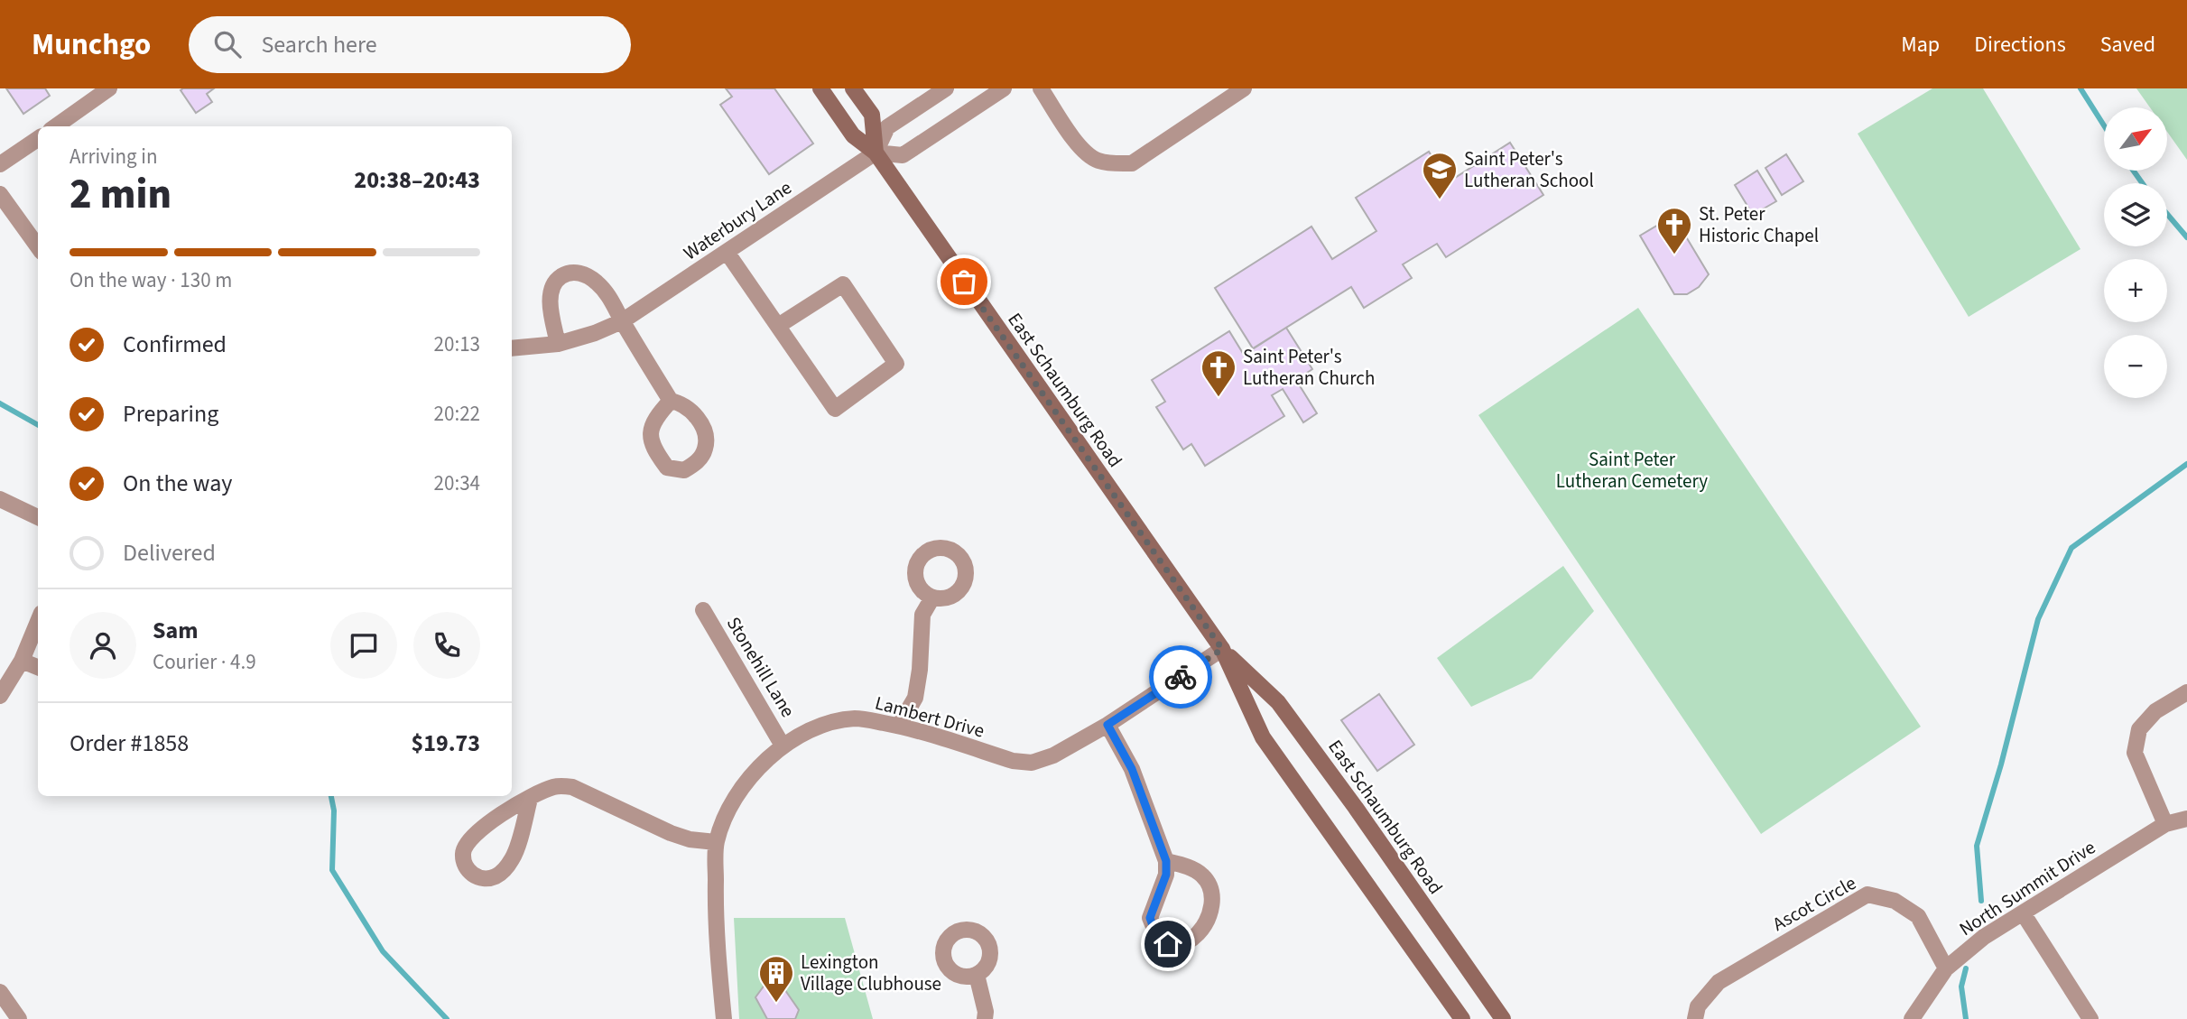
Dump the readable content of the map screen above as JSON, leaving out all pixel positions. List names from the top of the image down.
{
  "streets": {
    "main road": ["East Schaumburg Road"],
    "street": [
      "Waterbury Lane",
      "Stonehill Lane",
      "Lambert Drive",
      "North Summit Drive",
      "Ascot Circle"
    ]
  },
  "crossings": [
    ["Waterbury Lane", "East Schaumburg Road"],
    ["East Schaumburg Road", "Lambert Drive"],
    ["Stonehill Lane", "Lambert Drive"],
    ["North Summit Drive", "Ascot Circle"]
  ],
  "parks": ["Saint Peter Lutheran Cemetery"],
  "places": {
    "school or university": ["Saint Peter's Lutheran School"],
    "church": ["St. Peter Historic Chapel", "Saint Peter's Lutheran Church"],
    "building": ["Lexington Village Clubhouse"]
  },
  "north": "top right",
  "page": {
    "header": "Munchgo",
    "search": "Search here",
    "nav": ["Map", "Directions", "Saved"],
    "map_buttons": ["+", "−"],
    "heading": ["2 min", "Arriving in", "20:38–20:43"],
    "panel": [
      "Sam",
      "Courier · 4.9",
      "Order #1858",
      "$19.73"
    ],
    "bar": "On the way · 130 m",
    "list": [
      ["Confirmed", "20:13"],
      ["Preparing", "20:22"],
      ["On the way", "20:34"],
      "Delivered"
    ]
  }
}
